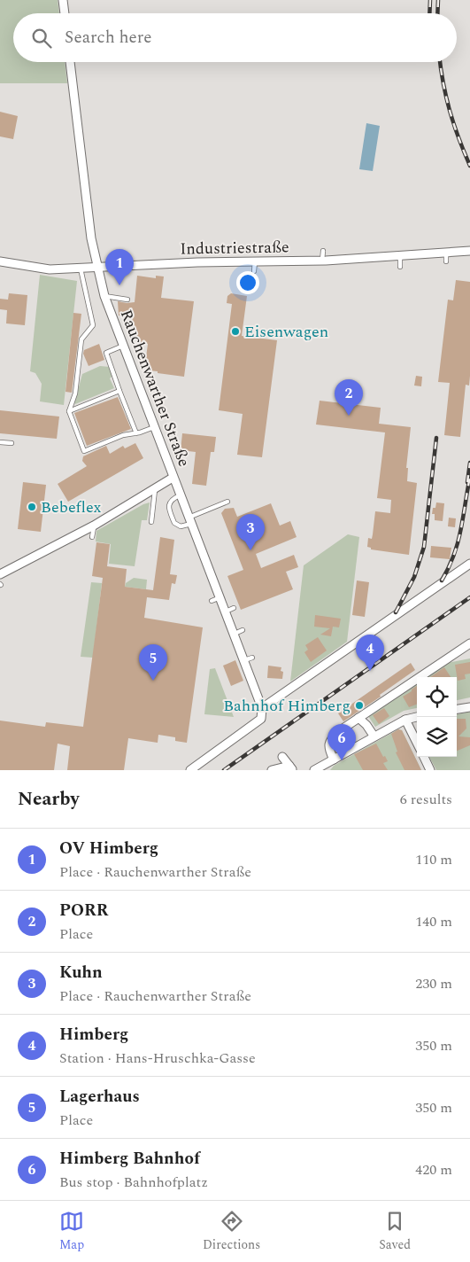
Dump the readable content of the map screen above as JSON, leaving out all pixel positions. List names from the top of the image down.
{
  "streets": {
    "street": ["Industriestraße", "Rauchenwarther Straße"]
  },
  "crossings": [
    ["Industriestraße", "Rauchenwarther Straße"]
  ],
  "places": ["Eisenwagen", "Bebeflex", "Bahnhof Himberg"],
  "page": {
    "search": "Search here",
    "pins": [
      "1",
      "2",
      "3",
      "4",
      "5",
      "6"
    ],
    "heading": ["Nearby", "6 results"],
    "list": [
      {
        "mark": "1",
        "name": "OV Himberg",
        "note": "Place · Rauchenwarther Straße",
        "value": "110 m"
      },
      {
        "mark": "2",
        "name": "PORR",
        "note": "Place",
        "value": "140 m"
      },
      {
        "mark": "3",
        "name": "Kuhn",
        "note": "Place · Rauchenwarther Straße",
        "value": "230 m"
      },
      {
        "mark": "4",
        "name": "Himberg",
        "note": "Station · Hans-Hruschka-Gasse",
        "value": "350 m"
      },
      {
        "mark": "5",
        "name": "Lagerhaus",
        "note": "Place",
        "value": "350 m"
      },
      {
        "mark": "6",
        "name": "Himberg Bahnhof",
        "note": "Bus stop · Bahnhofplatz",
        "value": "420 m"
      }
    ],
    "nav": ["Map", "Directions", "Saved"]
  }
}
